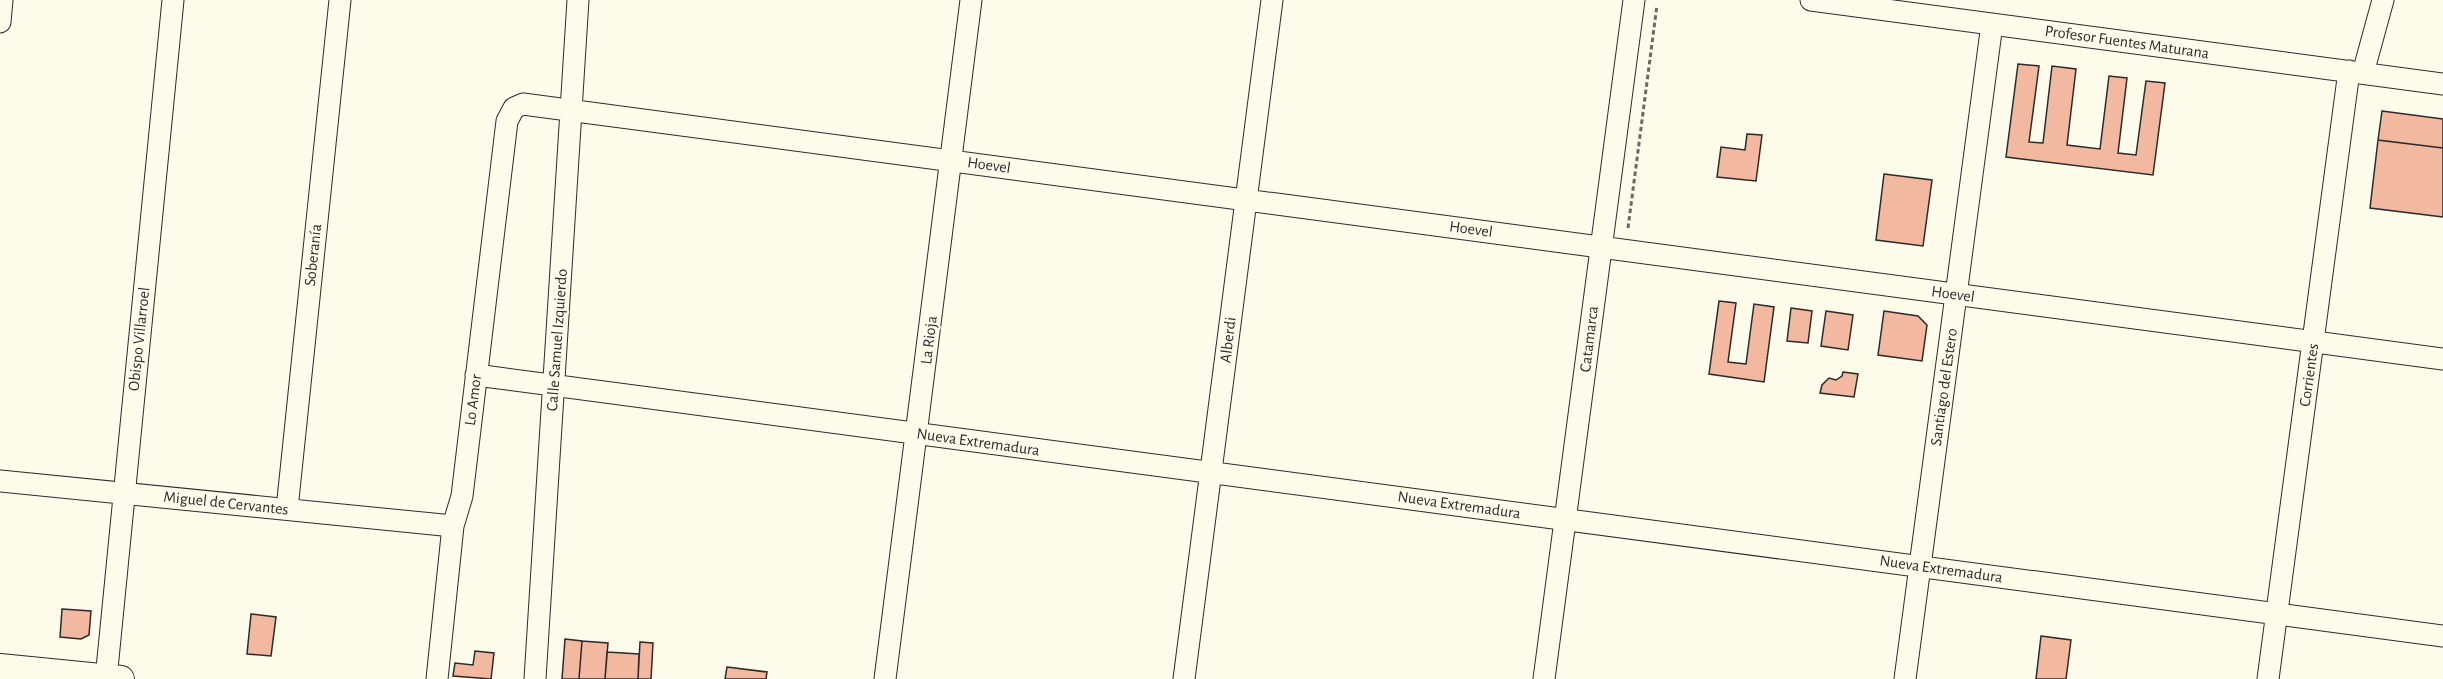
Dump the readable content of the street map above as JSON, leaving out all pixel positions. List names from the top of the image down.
{
  "streets": {
    "street": [
      "Profesor Fuentes Maturana",
      "Hoevel",
      "Soberanía",
      "Obispo Villarroel",
      "Catamarca",
      "Calle Samuel Izquierdo",
      "La Rioja",
      "Alberdi",
      "Corrientes",
      "Santiago del Estero",
      "Lo Amor",
      "Nueva Extremadura",
      "Miguel de Cervantes"
    ]
  },
  "crossings": [
    ["Profesor Fuentes Maturana", "Corrientes"],
    ["Profesor Fuentes Maturana", "Santiago del Estero"],
    ["Hoevel", "Catamarca"],
    ["Hoevel", "Calle Samuel Izquierdo"],
    ["Hoevel", "La Rioja"],
    ["Hoevel", "Alberdi"],
    ["Hoevel", "Corrientes"],
    ["Hoevel", "Santiago del Estero"],
    ["Hoevel", "Lo Amor"],
    ["Soberanía", "Miguel de Cervantes"],
    ["Obispo Villarroel", "Miguel de Cervantes"],
    ["Catamarca", "Nueva Extremadura"],
    ["Calle Samuel Izquierdo", "Nueva Extremadura"],
    ["La Rioja", "Nueva Extremadura"],
    ["Alberdi", "Nueva Extremadura"],
    ["Corrientes", "Nueva Extremadura"],
    ["Santiago del Estero", "Nueva Extremadura"],
    ["Lo Amor", "Nueva Extremadura"],
    ["Lo Amor", "Miguel de Cervantes"]
  ]
}
